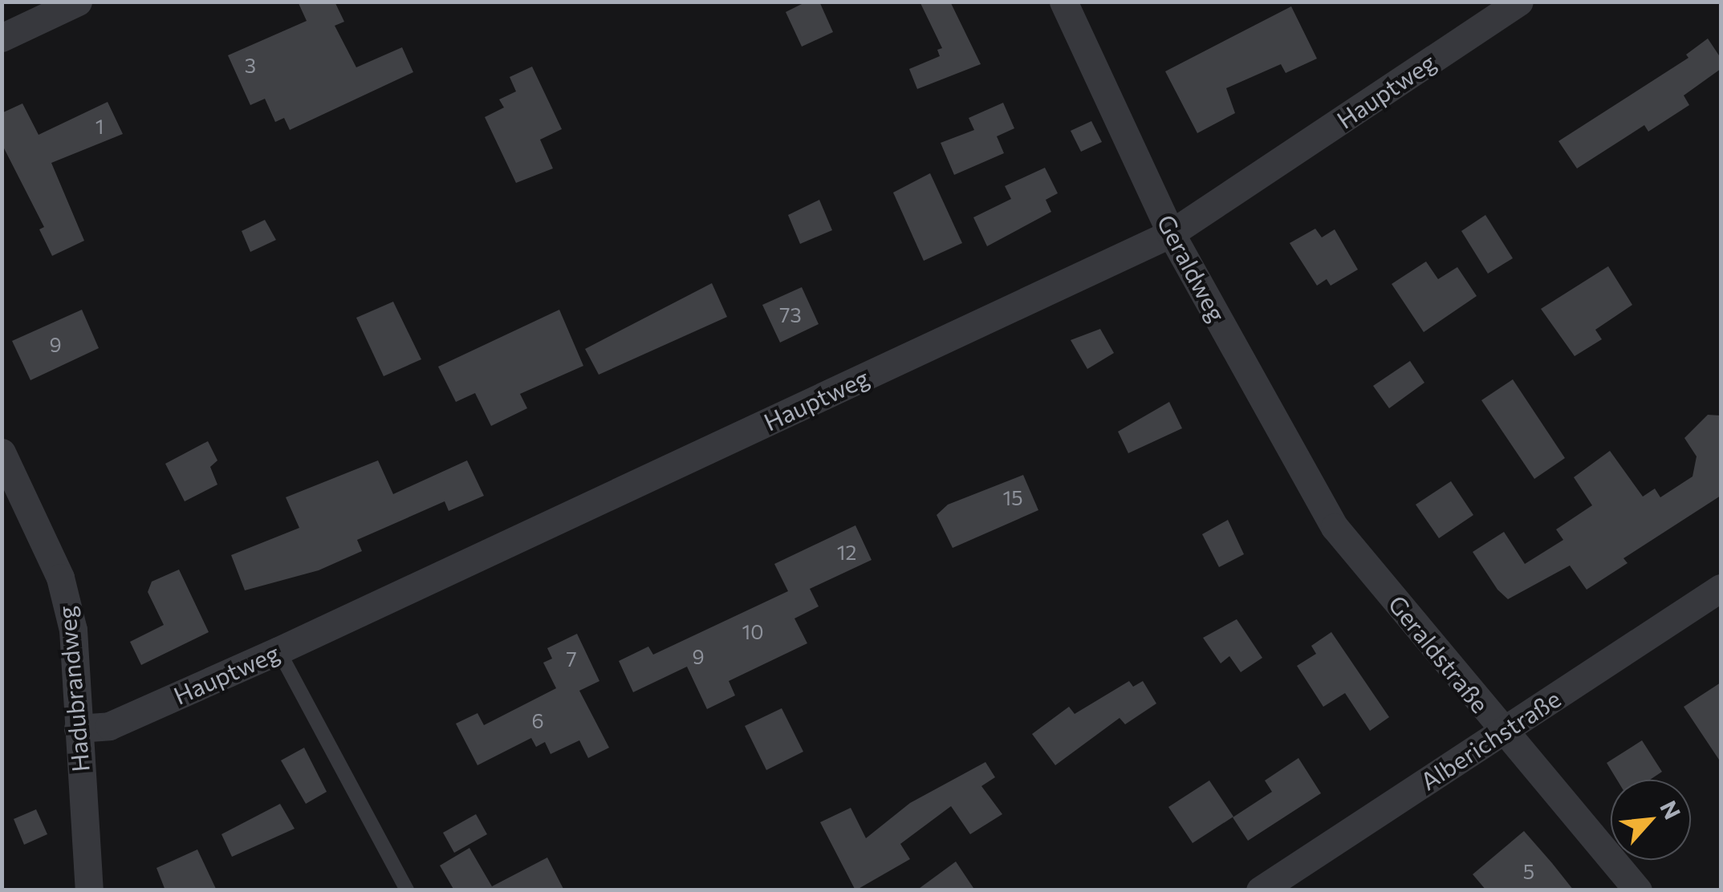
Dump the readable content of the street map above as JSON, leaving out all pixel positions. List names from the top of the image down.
{
  "streets": {
    "street": [
      "Hauptweg",
      "Geraldweg",
      "Geraldstraße",
      "Hadubrandweg",
      "Alberichstraße"
    ]
  },
  "crossings": [
    ["Hauptweg", "Geraldweg"],
    ["Hauptweg", "Hadubrandweg"],
    ["Geraldweg", "Geraldstraße"],
    ["Geraldstraße", "Alberichstraße"]
  ],
  "house_numbers": [
    "3",
    "1",
    "73",
    "9",
    "15",
    "12",
    "10",
    "9",
    "7",
    "6",
    "5"
  ],
  "north": "top right"
}
